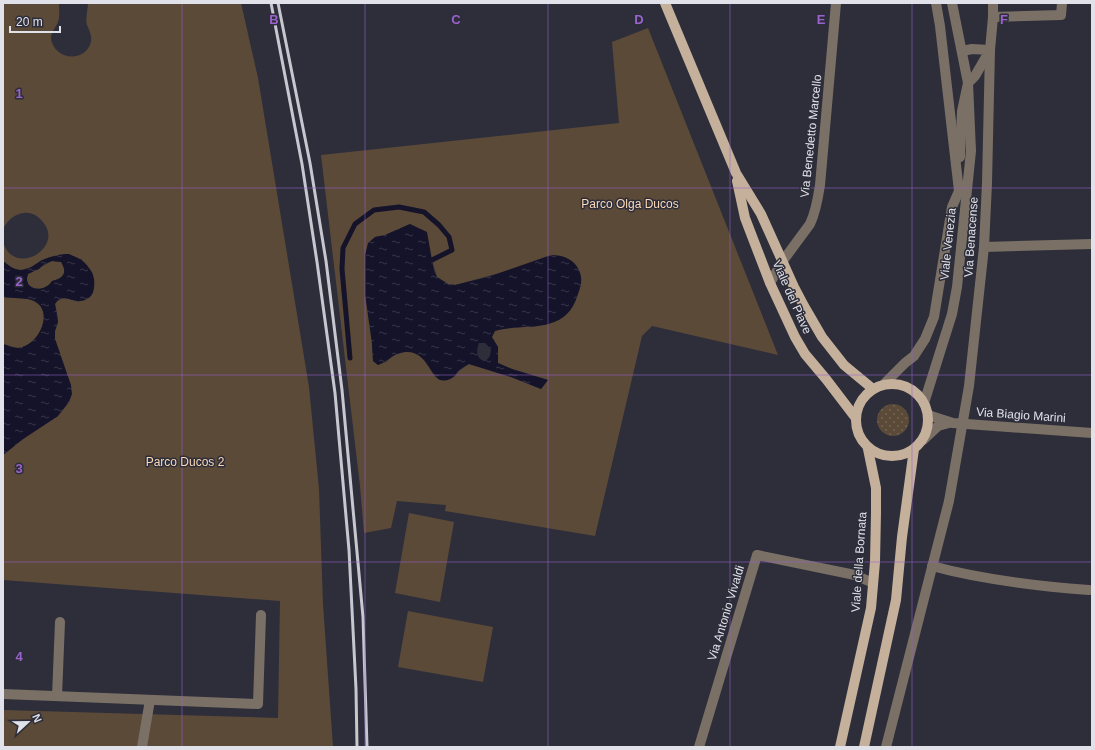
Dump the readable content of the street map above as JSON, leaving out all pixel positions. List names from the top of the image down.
{
  "streets": {
    "main road": ["Viale del Piave", "Viale della Bornata"],
    "street": [
      "Via Benedetto Marcello",
      "Via Benacense",
      "Viale Venezia",
      "Via Biagio Marini",
      "Via Antonio Vivaldi"
    ]
  },
  "crossings": [
    ["Via Benedetto Marcello", "Viale del Piave"],
    ["Via Benacense", "Viale Venezia"],
    ["Via Benacense", "Via Biagio Marini"],
    ["Viale Venezia", "Viale del Piave"],
    ["Viale Venezia", "Viale della Bornata"],
    ["Viale del Piave", "Viale della Bornata"],
    ["Viale della Bornata", "Via Antonio Vivaldi"]
  ],
  "parks": ["Parco Olga Ducos", "Parco Ducos 2"],
  "scale_bar": "20 m",
  "north": "right",
  "grid": {
    "columns": [
      "B",
      "C",
      "D",
      "E",
      "F"
    ],
    "rows": [
      "1",
      "2",
      "3",
      "4"
    ]
  }
}
